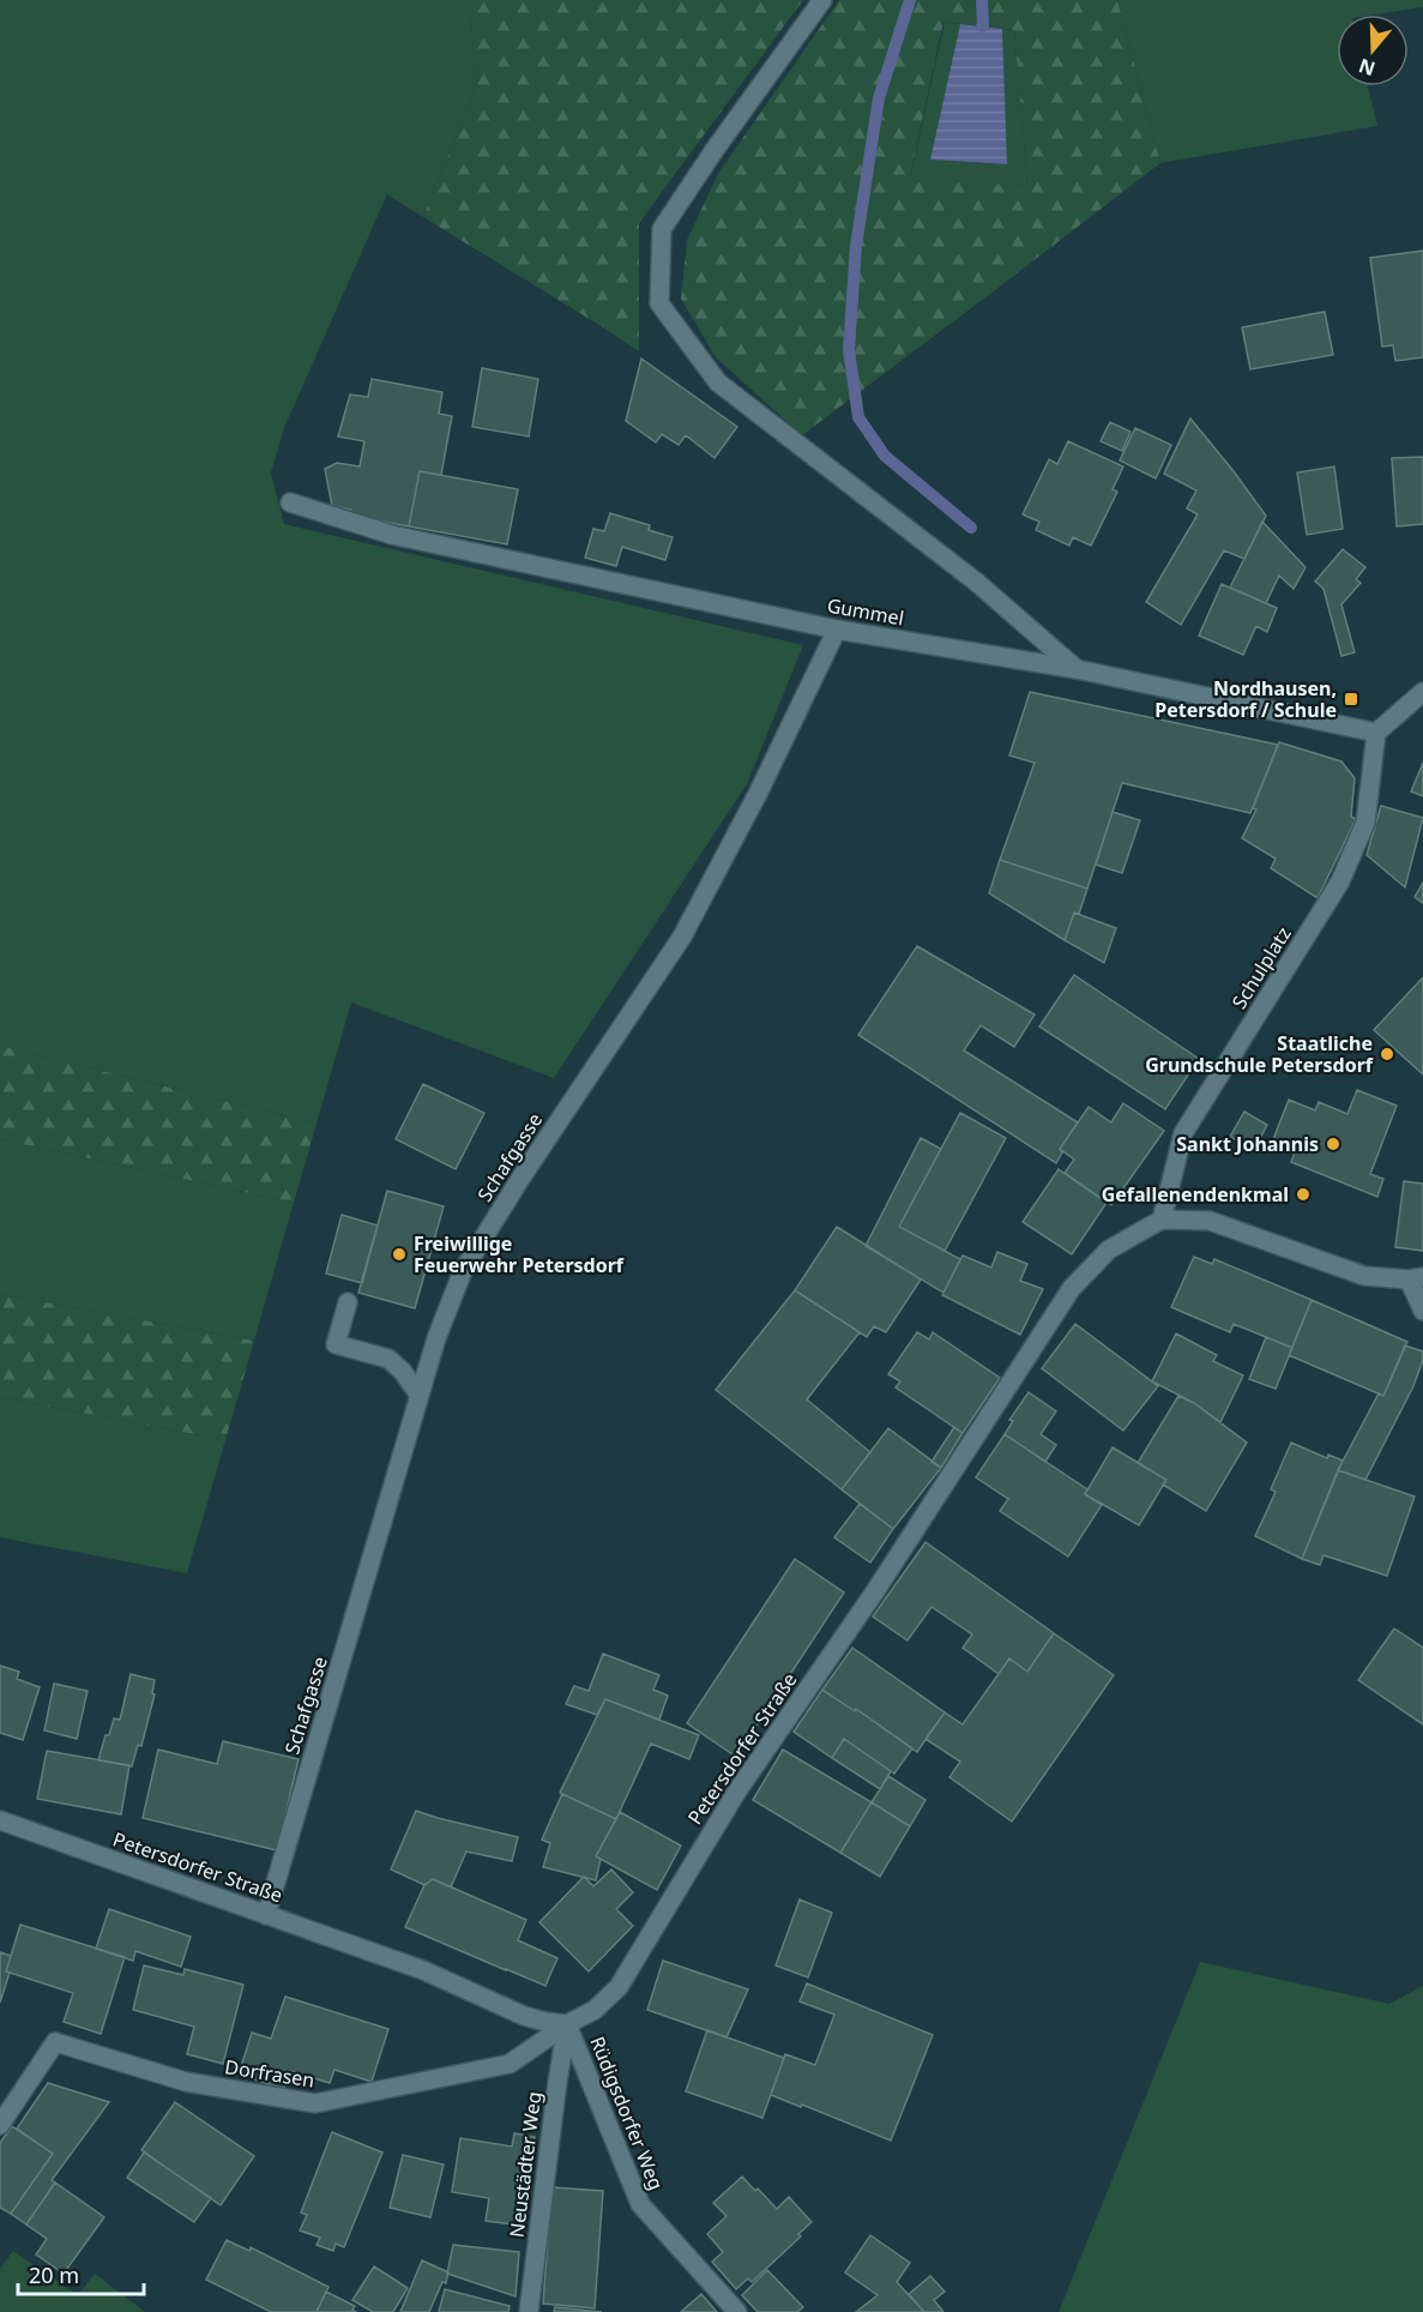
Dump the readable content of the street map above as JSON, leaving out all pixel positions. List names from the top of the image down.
{
  "streets": {
    "street": [
      "Gummel",
      "Schulplatz",
      "Schafgasse",
      "Petersdorfer Straße",
      "Dorfrasen",
      "Rüdigsdorfer Weg",
      "Neustädter Weg"
    ]
  },
  "crossings": [
    ["Gummel", "Schulplatz"],
    ["Gummel", "Schafgasse"],
    ["Schulplatz", "Petersdorfer Straße"],
    ["Schafgasse", "Petersdorfer Straße"],
    ["Petersdorfer Straße", "Dorfrasen"],
    ["Petersdorfer Straße", "Rüdigsdorfer Weg"],
    ["Petersdorfer Straße", "Neustädter Weg"],
    ["Dorfrasen", "Rüdigsdorfer Weg"],
    ["Dorfrasen", "Neustädter Weg"],
    ["Rüdigsdorfer Weg", "Neustädter Weg"]
  ],
  "places": {
    "transit": ["Nordhausen, Petersdorf / Schule"],
    "other": [
      "Staatliche Grundschule Petersdorf",
      "Sankt Johannis",
      "Gefallenendenkmal",
      "Freiwillige Feuerwehr Petersdorf"
    ]
  },
  "scale_bar": "20 m",
  "north": "bottom"
}
